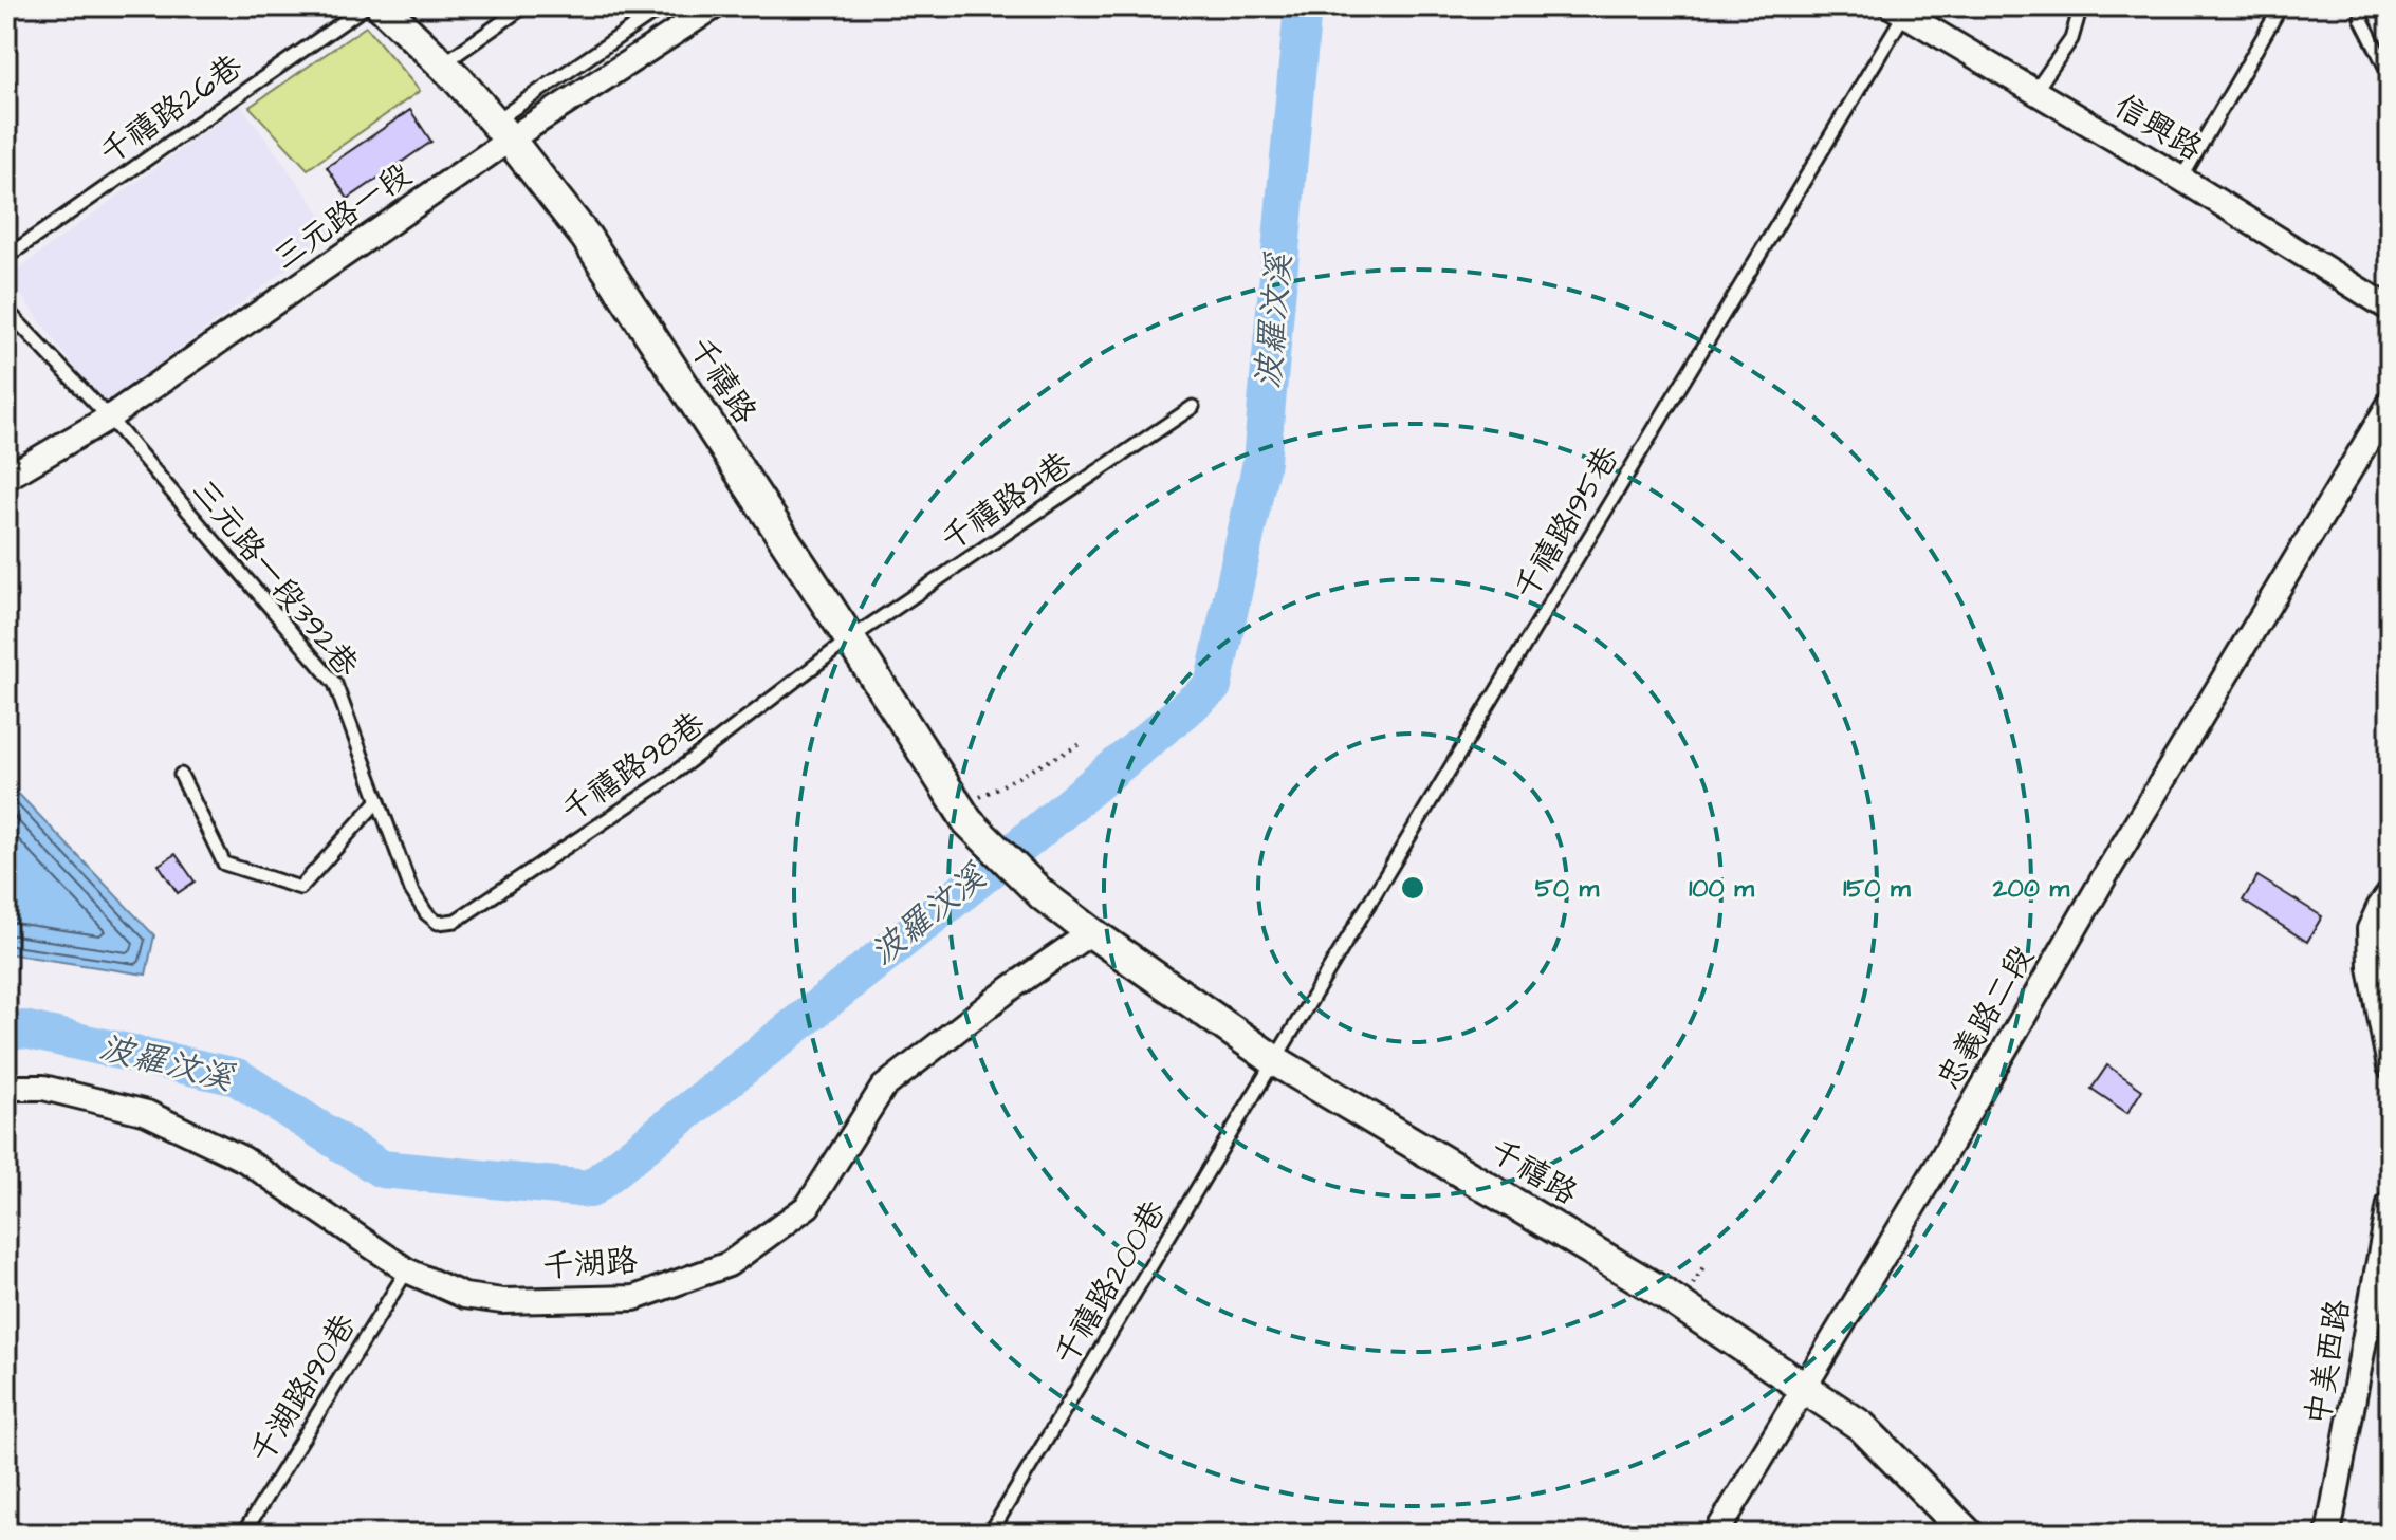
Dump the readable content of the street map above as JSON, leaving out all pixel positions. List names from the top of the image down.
{
  "streets": {
    "street": [
      "信興路",
      "三元路一段",
      "千禧路",
      "忠義路二段",
      "千湖路",
      "中美西路"
    ],
    "lane": [
      "千禧路26巷",
      "千禧路91巷",
      "千禧路195巷",
      "三元路一段392巷",
      "千禧路98巷",
      "千禧路200巷",
      "千湖路190巷"
    ]
  },
  "crossings": [
    ["信興路", "千禧路195巷"],
    ["三元路一段", "千禧路"],
    ["三元路一段", "三元路一段392巷"],
    ["千禧路", "千禧路91巷"],
    ["千禧路", "千禧路195巷"],
    ["千禧路", "千禧路98巷"],
    ["千禧路", "忠義路二段"],
    ["千禧路", "千湖路"],
    ["千禧路", "千禧路200巷"],
    ["千禧路91巷", "千禧路98巷"],
    ["千禧路195巷", "千禧路200巷"],
    ["三元路一段392巷", "千禧路98巷"],
    ["千湖路", "千湖路190巷"]
  ],
  "water": ["波羅汶溪"],
  "rings": [
    "50 m",
    "100 m",
    "150 m",
    "200 m"
  ]
}
